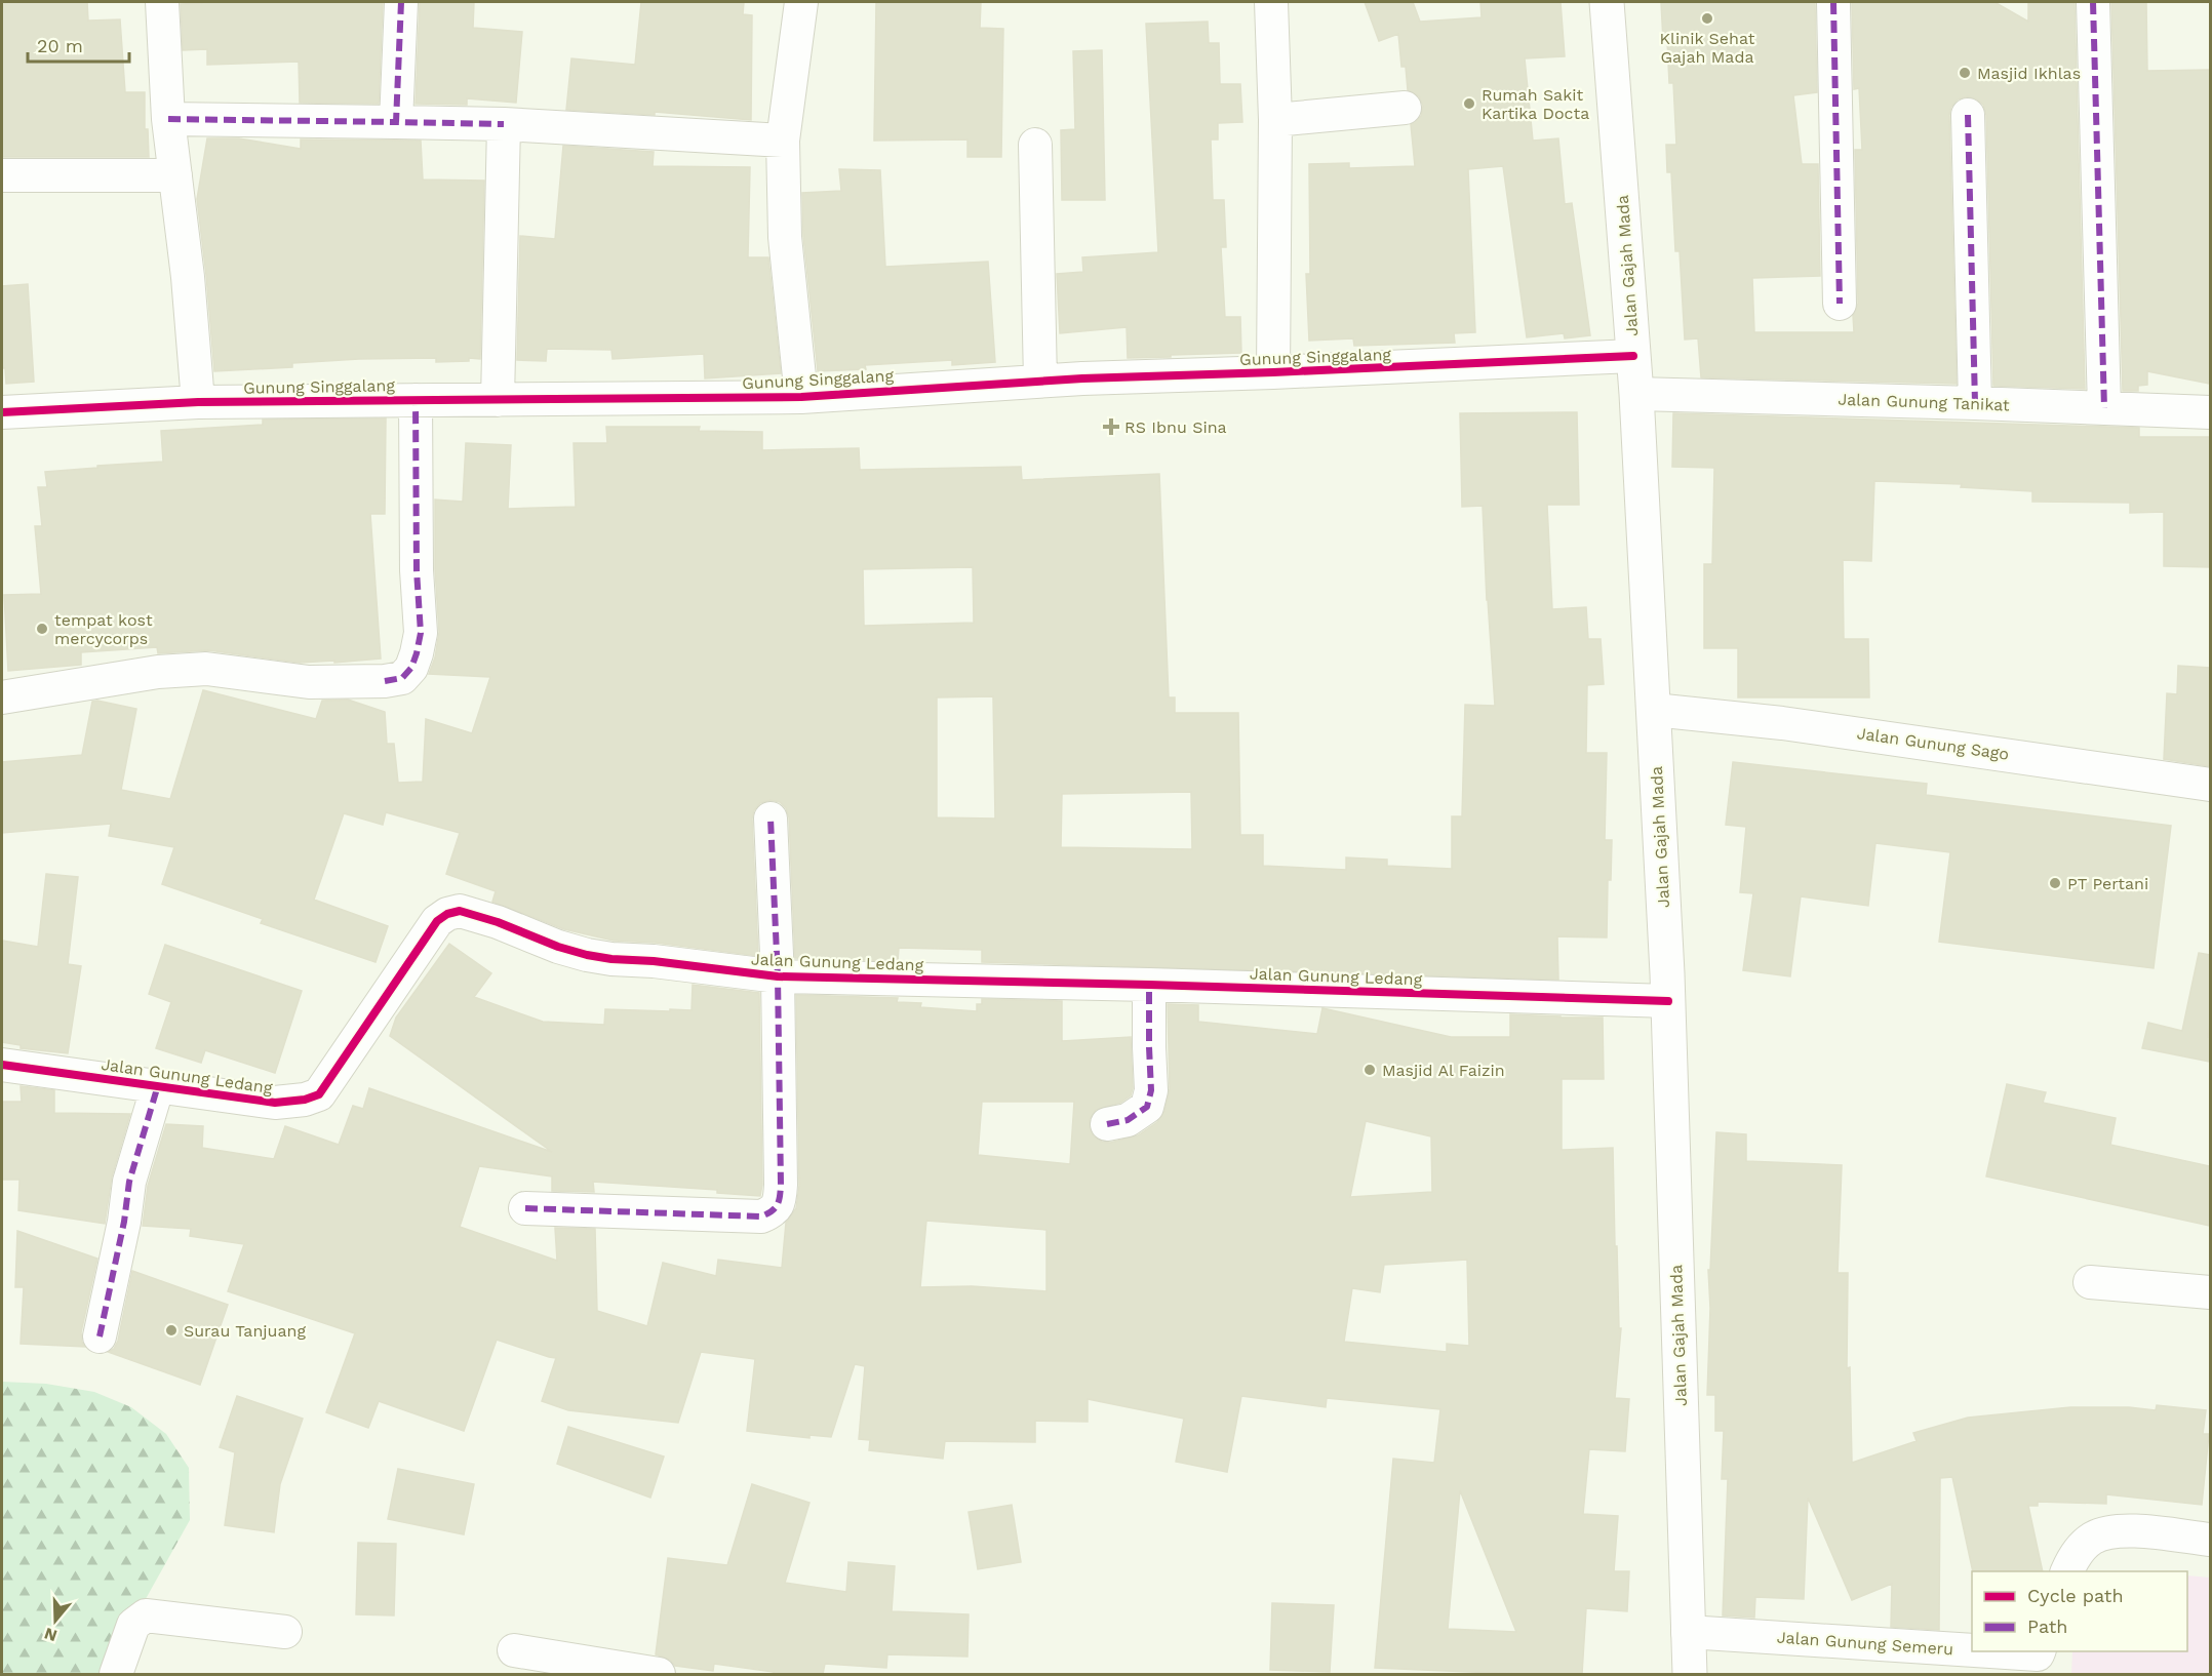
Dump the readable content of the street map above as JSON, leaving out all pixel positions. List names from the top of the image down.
{
  "streets": {
    "main road": ["Jalan Gajah Mada"],
    "street": [
      "Gunung Singgalang",
      "Jalan Gunung Tanikat",
      "Jalan Gunung Sago",
      "Jalan Gunung Ledang",
      "Jalan Gunung Semeru"
    ]
  },
  "crossings": [
    ["Jalan Gajah Mada", "Gunung Singgalang"],
    ["Jalan Gajah Mada", "Jalan Gunung Tanikat"],
    ["Jalan Gajah Mada", "Jalan Gunung Sago"],
    ["Jalan Gajah Mada", "Jalan Gunung Ledang"],
    ["Jalan Gajah Mada", "Jalan Gunung Semeru"]
  ],
  "places": {
    "other": [
      "Klinik Sehat Gajah Mada",
      "Masjid Ikhlas",
      "Rumah Sakit Kartika Docta",
      "tempat kost mercycorps",
      "PT Pertani",
      "Masjid Al Faizin",
      "Surau Tanjuang"
    ],
    "health": ["RS Ibnu Sina"]
  },
  "legend": ["Cycle path", "Path"],
  "scale_bar": "20 m",
  "north": "bottom"
}
